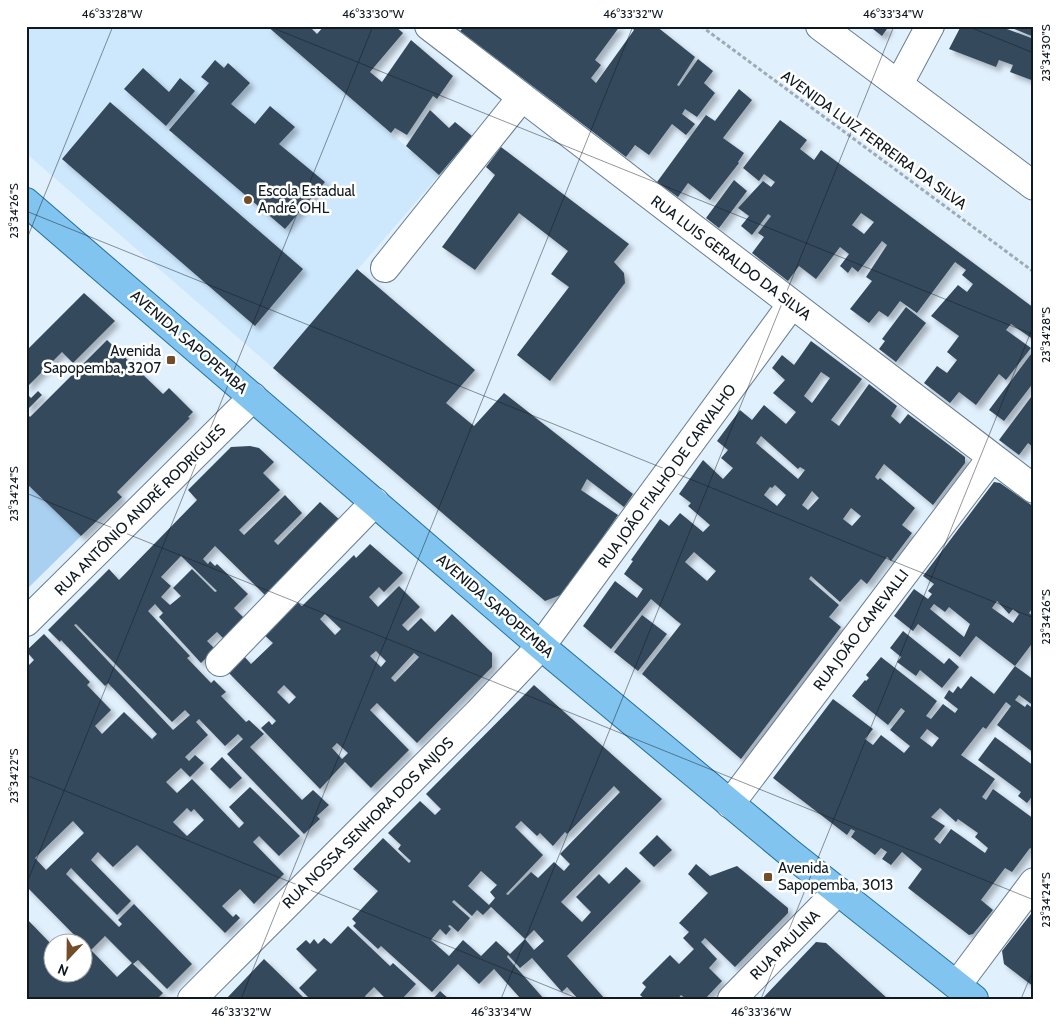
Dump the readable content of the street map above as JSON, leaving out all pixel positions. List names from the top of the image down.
{
  "streets": {
    "main road": ["AVENIDA SAPOPEMBA"],
    "street": [
      "RUA LUIS GERALDO DA SILVA",
      "RUA JOÃO FIALHO DE CARVALHO",
      "RUA ANTÔNIO ANDRÉ RODRIGUES",
      "RUA JOÃO CAMEVALLI",
      "RUA NOSSA SENHORA DOS ANJOS",
      "RUA PAULINA"
    ],
    "path": ["AVENIDA LUIZ FERREIRA DA SILVA"]
  },
  "crossings": [
    ["RUA LUIS GERALDO DA SILVA", "RUA JOÃO FIALHO DE CARVALHO"],
    ["RUA LUIS GERALDO DA SILVA", "RUA JOÃO CAMEVALLI"],
    ["AVENIDA SAPOPEMBA", "RUA JOÃO FIALHO DE CARVALHO"],
    ["AVENIDA SAPOPEMBA", "RUA ANTÔNIO ANDRÉ RODRIGUES"],
    ["AVENIDA SAPOPEMBA", "RUA JOÃO CAMEVALLI"],
    ["AVENIDA SAPOPEMBA", "RUA NOSSA SENHORA DOS ANJOS"],
    ["AVENIDA SAPOPEMBA", "RUA PAULINA"],
    ["RUA JOÃO FIALHO DE CARVALHO", "RUA NOSSA SENHORA DOS ANJOS"]
  ],
  "places": {
    "other": ["Escola Estadual André OHL"],
    "transit": ["Avenida Sapopemba, 3207", "Avenida Sapopemba, 3013"]
  },
  "north": "bottom",
  "coordinates": [
    "46°33'28\"W",
    "46°33'30\"W",
    "46°33'32\"W",
    "46°33'34\"W",
    "23°34'30\"S",
    "23°34'26\"S",
    "23°34'28\"S",
    "23°34'24\"S",
    "23°34'22\"S",
    "46°33'36\"W"
  ]
}
